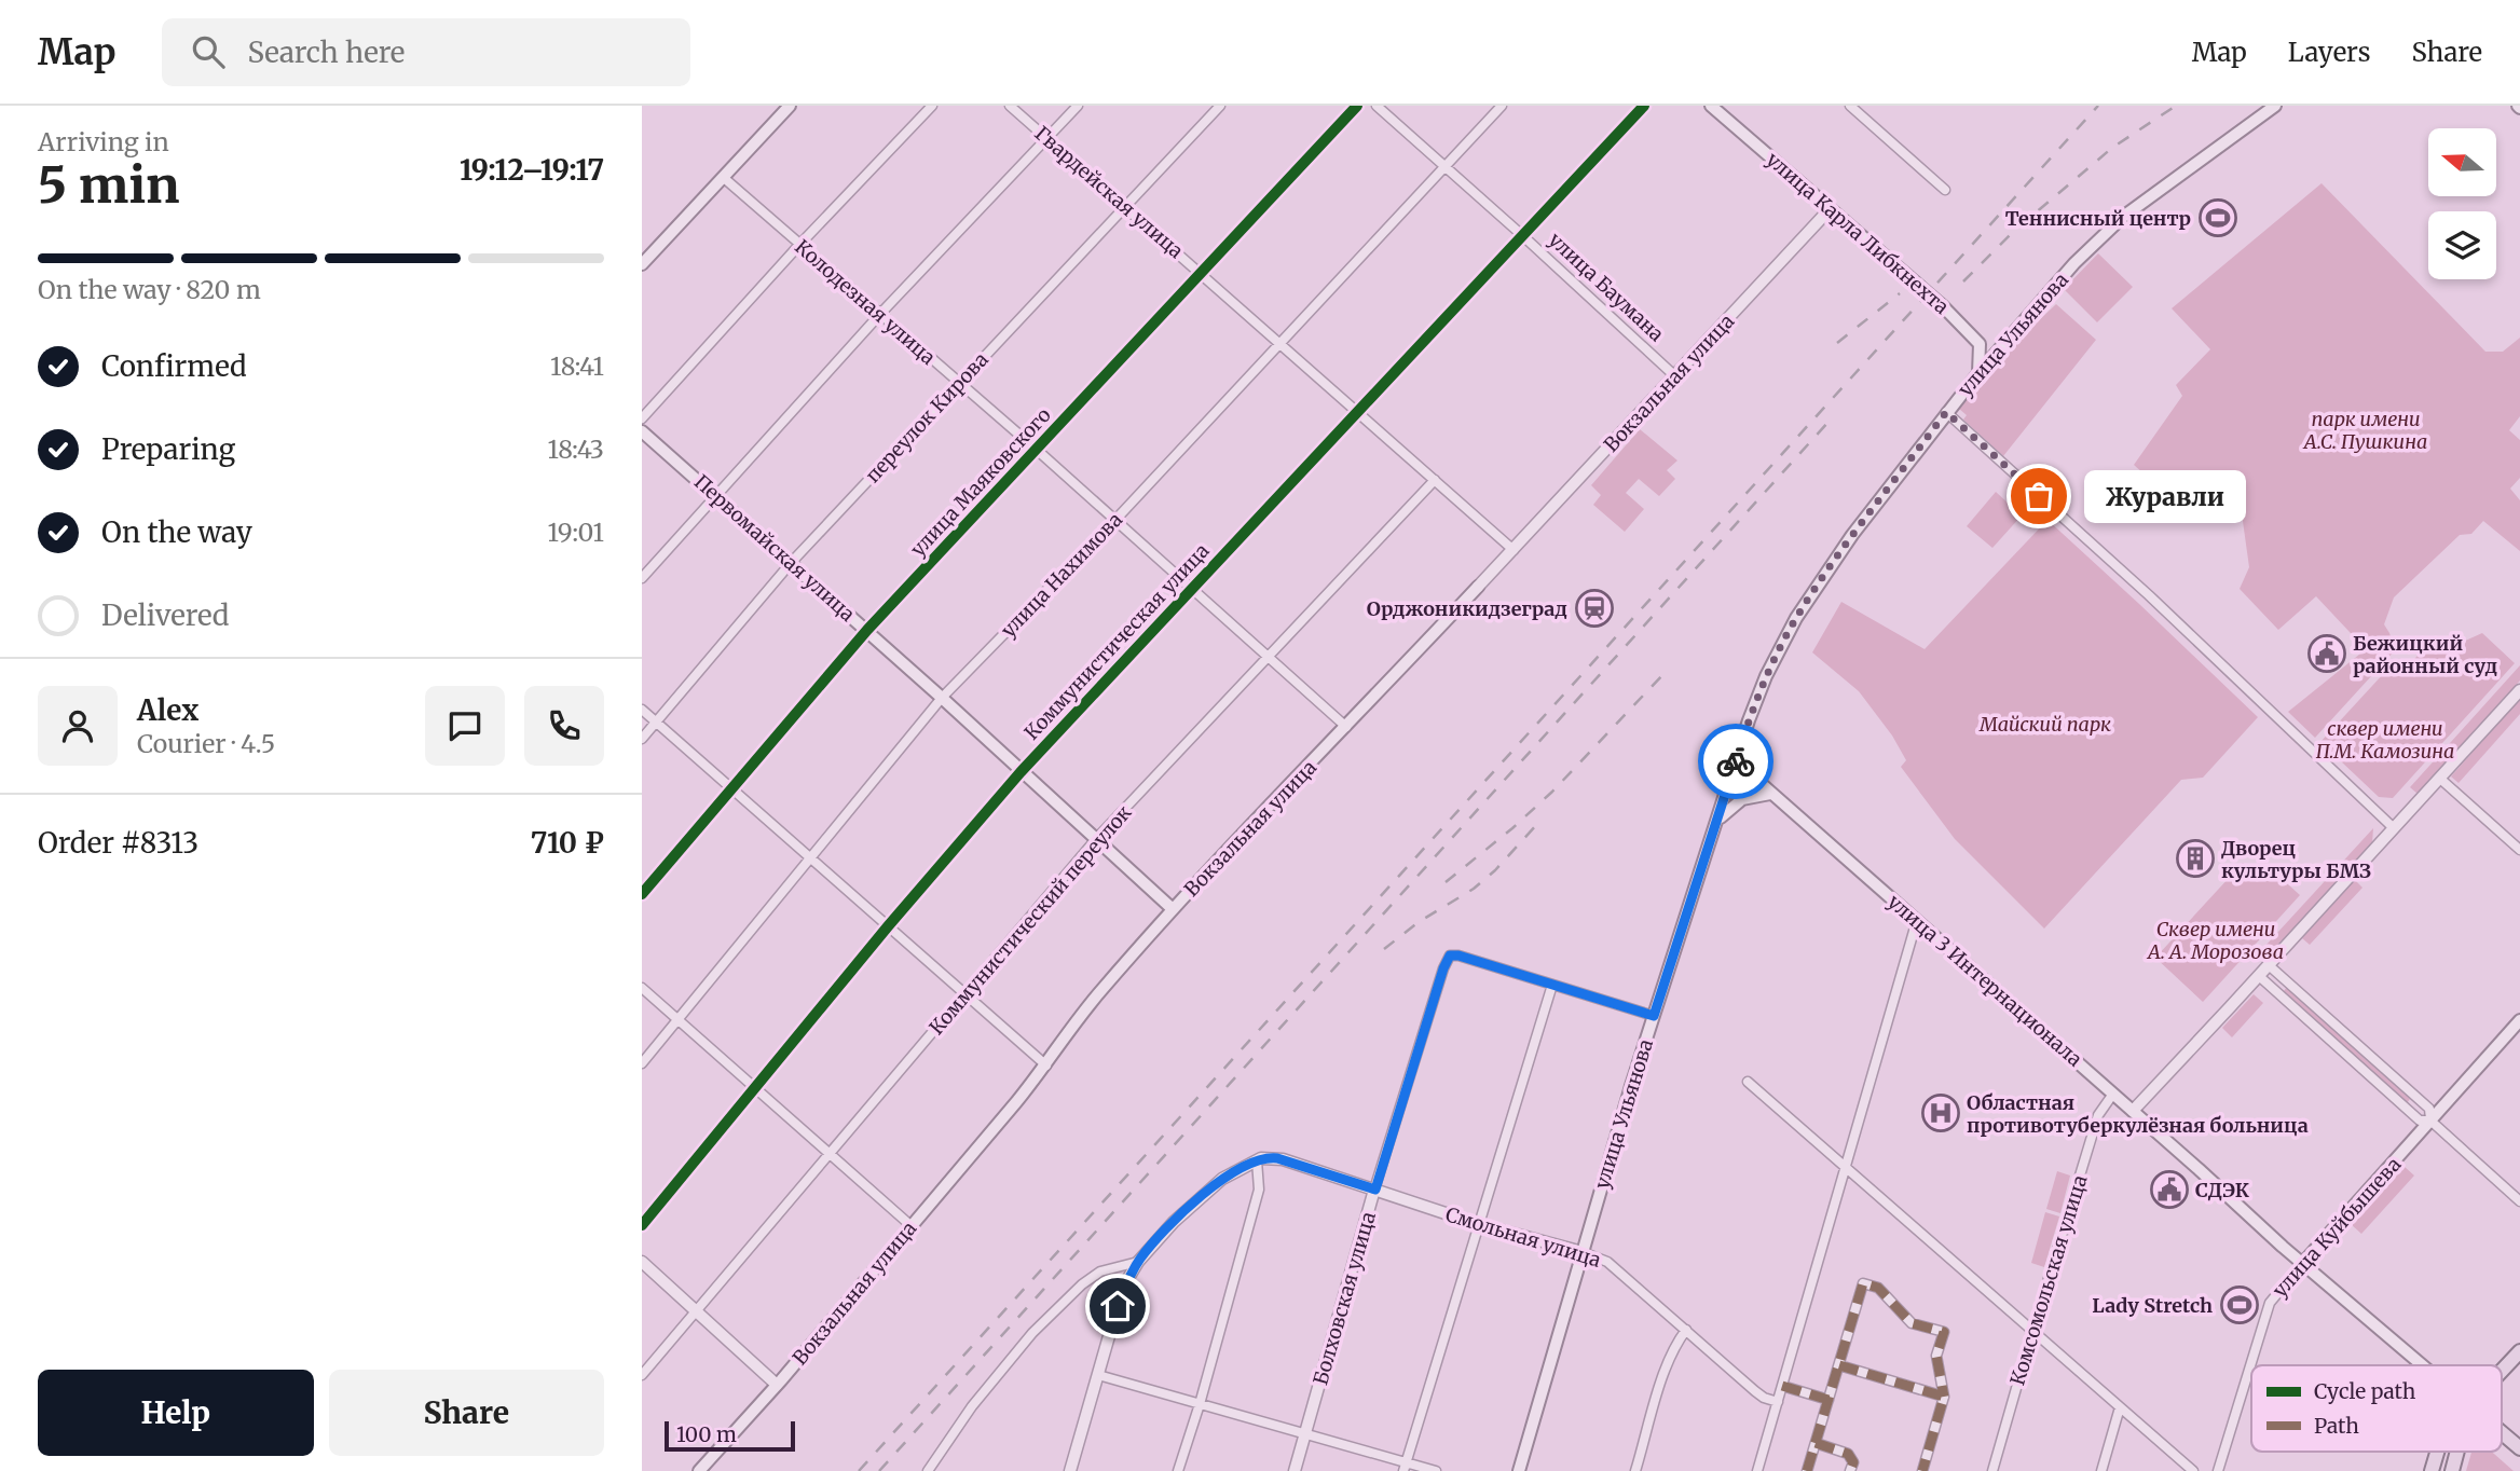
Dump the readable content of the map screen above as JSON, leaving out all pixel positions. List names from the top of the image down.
{
  "streets": {
    "main road": [
      "улица Карла Либкнехта",
      "улица Ульянова",
      "Вокзальная улица",
      "Первомайская улица",
      "улица 3 Интернационала",
      "улица Куйбышева"
    ],
    "street": [
      "Гвардейская улица",
      "улица Баумана",
      "Колодезная улица",
      "переулок Кирова",
      "улица Маяковского",
      "улица Нахимова",
      "Коммунистическая улица",
      "Коммунистический переулок",
      "Смольная улица",
      "Комсомольская улица",
      "Болховская улица"
    ]
  },
  "crossings": [
    ["Гвардейская улица", "Вокзальная улица"],
    ["Гвардейская улица", "переулок Кирова"],
    ["Гвардейская улица", "улица Маяковского"],
    ["Гвардейская улица", "улица Нахимова"],
    ["Гвардейская улица", "Коммунистическая улица"],
    ["Гвардейская улица", "Коммунистический переулок"],
    ["улица Карла Либкнехта", "Вокзальная улица"],
    ["улица Баумана", "Вокзальная улица"],
    ["улица Баумана", "улица Нахимова"],
    ["улица Баумана", "Коммунистическая улица"],
    ["Колодезная улица", "Вокзальная улица"],
    ["Колодезная улица", "переулок Кирова"],
    ["Колодезная улица", "улица Маяковского"],
    ["Колодезная улица", "улица Нахимова"],
    ["Колодезная улица", "Коммунистическая улица"],
    ["Колодезная улица", "Коммунистический переулок"],
    ["улица Ульянова", "улица 3 Интернационала"],
    ["улица Ульянова", "Смольная улица"],
    ["Вокзальная улица", "Первомайская улица"],
    ["переулок Кирова", "Первомайская улица"],
    ["улица Маяковского", "Первомайская улица"],
    ["Первомайская улица", "улица Нахимова"],
    ["Первомайская улица", "Коммунистическая улица"],
    ["Первомайская улица", "Коммунистический переулок"],
    ["улица 3 Интернационала", "улица Куйбышева"],
    ["улица 3 Интернационала", "Комсомольская улица"],
    ["Смольная улица", "Болховская улица"]
  ],
  "parks": [
    "парк имени А.С. Пушкина",
    "Майский парк",
    "сквер имени П.М. Камозина",
    "Сквер имени А. А. Морозова"
  ],
  "places": {
    "sports": ["Теннисный центр", "Lady Stretch"],
    "other": ["Журавли"],
    "station": ["Орджоникидзеград"],
    "public building": ["Бежицкий районный суд", "СДЭК"],
    "building": ["Дворец культуры БМЗ"],
    "hospital": ["Областная противотуберкулёзная больница"]
  },
  "legend": ["Cycle path", "Path"],
  "scale_bar": "100 m",
  "north": "left",
  "page": {
    "header": "Map",
    "search": "Search here",
    "nav": ["Map", "Layers", "Share"],
    "heading": ["5 min", "Arriving in", "19:12–19:17"],
    "panel": [
      "Alex",
      "Courier · 4.5",
      "Order #8313",
      "710 ₽"
    ],
    "bar": "On the way · 820 m",
    "list": [
      ["Confirmed", "18:41"],
      ["Preparing", "18:43"],
      ["On the way", "19:01"],
      "Delivered"
    ],
    "bubble": "Журавли",
    "buttons": ["Help", "Share"],
    "scale": "100 m"
  }
}
